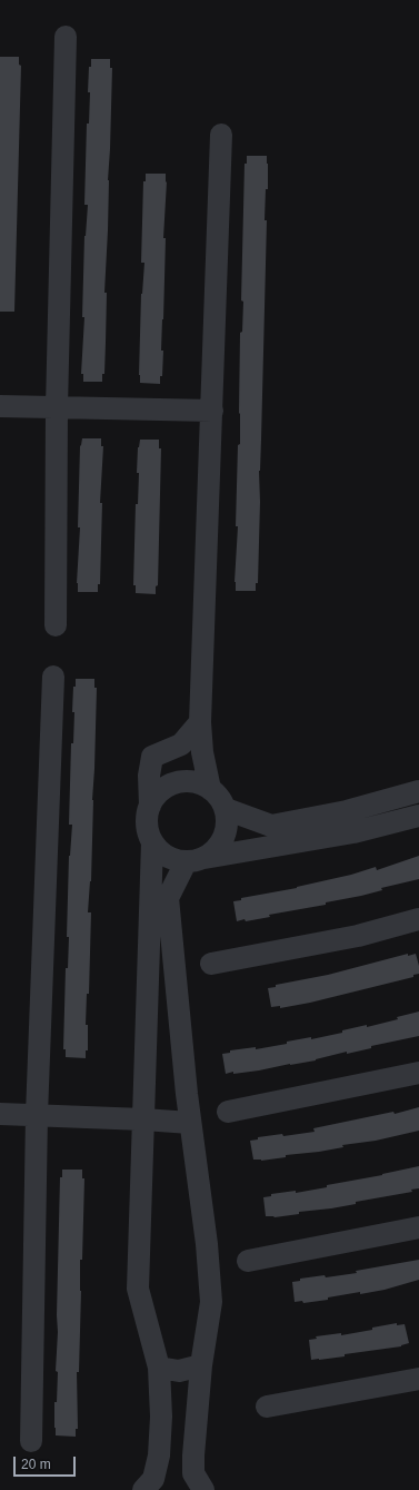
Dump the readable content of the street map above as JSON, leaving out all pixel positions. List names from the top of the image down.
{
  "scale_bar": "20 m"
}
